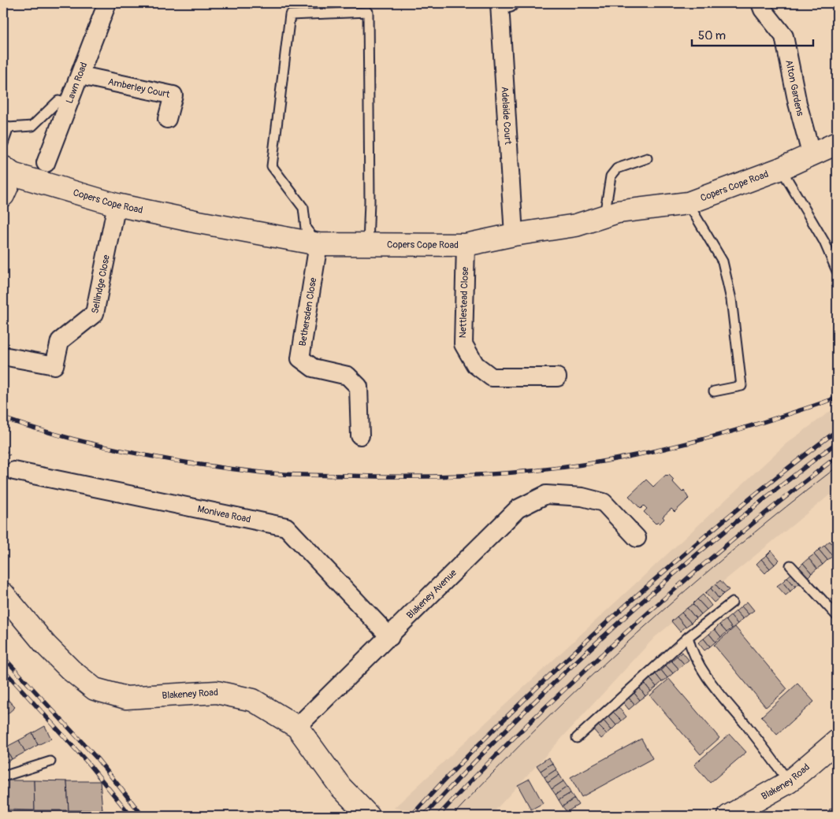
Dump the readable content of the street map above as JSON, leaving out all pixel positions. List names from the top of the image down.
{
  "streets": {
    "street": [
      "Lawn Road",
      "Alton Gardens",
      "Amberley Court",
      "Adelaide Court",
      "Copers Cope Road",
      "Sellindge Close",
      "Nettlestead Close",
      "Bethersden Close",
      "Monivea Road",
      "Blakeney Avenue",
      "Blakeney Road"
    ]
  },
  "crossings": [
    ["Lawn Road", "Amberley Court"],
    ["Alton Gardens", "Copers Cope Road"],
    ["Adelaide Court", "Copers Cope Road"],
    ["Copers Cope Road", "Sellindge Close"],
    ["Copers Cope Road", "Nettlestead Close"],
    ["Copers Cope Road", "Bethersden Close"],
    ["Monivea Road", "Blakeney Avenue"],
    ["Blakeney Avenue", "Blakeney Road"]
  ],
  "scale_bar": "50 m"
}
